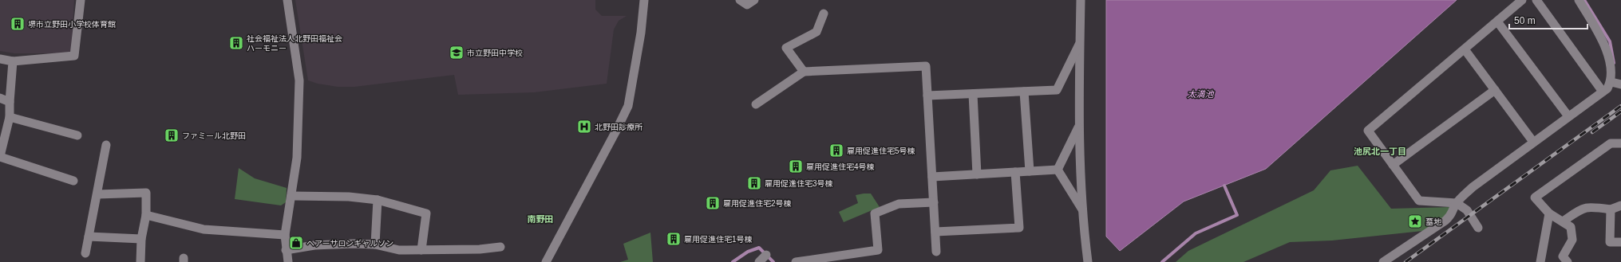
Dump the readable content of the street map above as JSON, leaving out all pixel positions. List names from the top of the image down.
{
  "districts": ["池尻北一丁目", "南野田"],
  "water": ["太満池"],
  "places": {
    "building": [
      "堺市立野田小学校体育館",
      "社会福祉法人北野田福祉会 ハーモニー",
      "ファミール北野田",
      "雇用促進住宅5号棟",
      "雇用促進住宅4号棟",
      "雇用促進住宅3号棟",
      "雇用促進住宅2号棟",
      "雇用促進住宅1号棟"
    ],
    "school or university": ["市立野田中学校"],
    "hospital": ["北野田診療所"],
    "place": ["墓地"],
    "shop": ["ヘアーサロンギャルソン"]
  },
  "scale_bar": "50 m"
}
